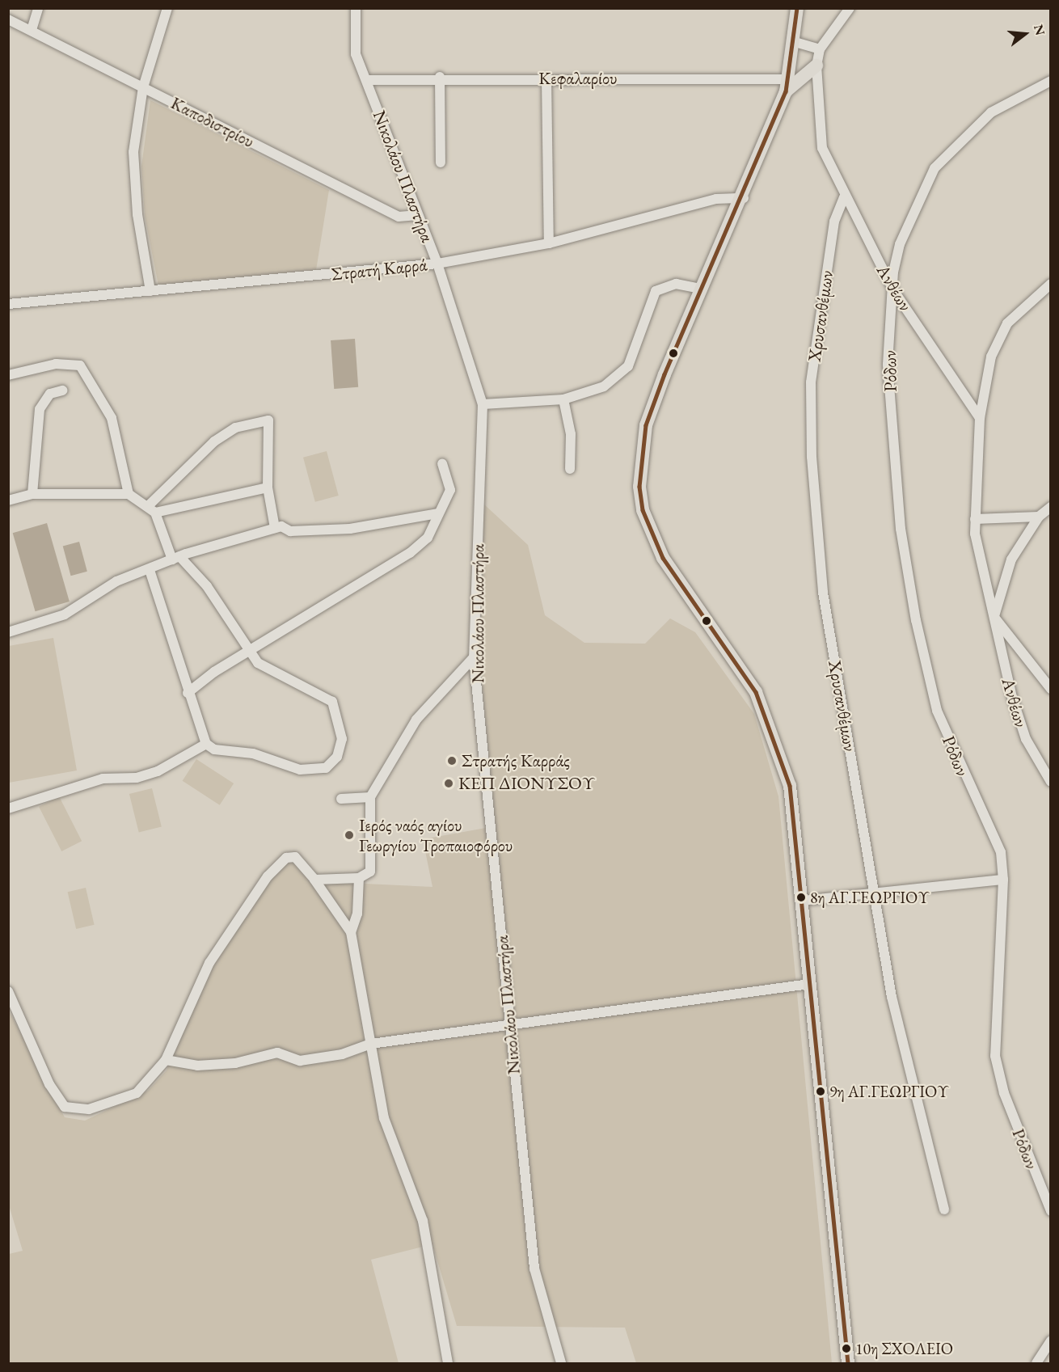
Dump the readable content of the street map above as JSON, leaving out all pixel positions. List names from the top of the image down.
{
  "streets": {
    "street": [
      "Κεφαλαρίου",
      "Καποδιστρίου",
      "Νικολάου Πλαστήρα",
      "Στρατή Καρρά",
      "Ανθέων",
      "Χρυσανθέμων",
      "Ρόδων"
    ]
  },
  "crossings": [
    ["Κεφαλαρίου", "Νικολάου Πλαστήρα"],
    ["Καποδιστρίου", "Νικολάου Πλαστήρα"],
    ["Νικολάου Πλαστήρα", "Στρατή Καρρά"],
    ["Ανθέων", "Χρυσανθέμων"],
    ["Ανθέων", "Ρόδων"]
  ],
  "places": [
    "Στρατής Καρράς",
    "ΚΕΠ ΔΙΟΝΥΣΟΥ",
    "Ιερός ναός αγίου Γεωργίου Τροπαιοφόρου",
    "8η ΑΓ.ΓΕΩΡΓΙΟΥ",
    "9η ΑΓ.ΓΕΩΡΓΙΟΥ",
    "10η ΣΧΟΛΕΙΟ"
  ],
  "north": "right"
}
